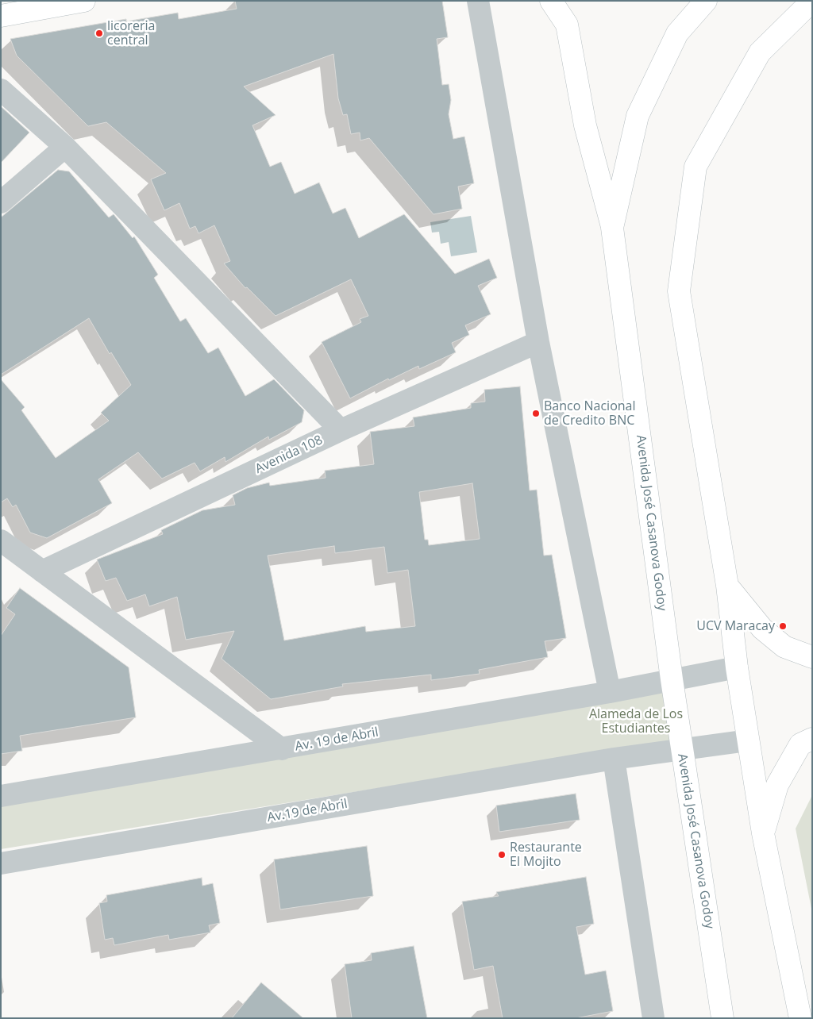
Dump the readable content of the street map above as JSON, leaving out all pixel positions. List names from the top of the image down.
{
  "streets": {
    "street": [
      "Avenida 108",
      "Avenida José Casanova Godoy",
      "Av. 19 de Abril",
      "Av.19 de Abril"
    ]
  },
  "crossings": [
    ["Avenida José Casanova Godoy", "Av. 19 de Abril"],
    ["Avenida José Casanova Godoy", "Av.19 de Abril"]
  ],
  "parks": ["Alameda de Los Estudiantes"],
  "places": [
    "licoreria central",
    "Banco Nacional de Credito BNC",
    "UCV Maracay",
    "Restaurante El Mojito"
  ]
}
